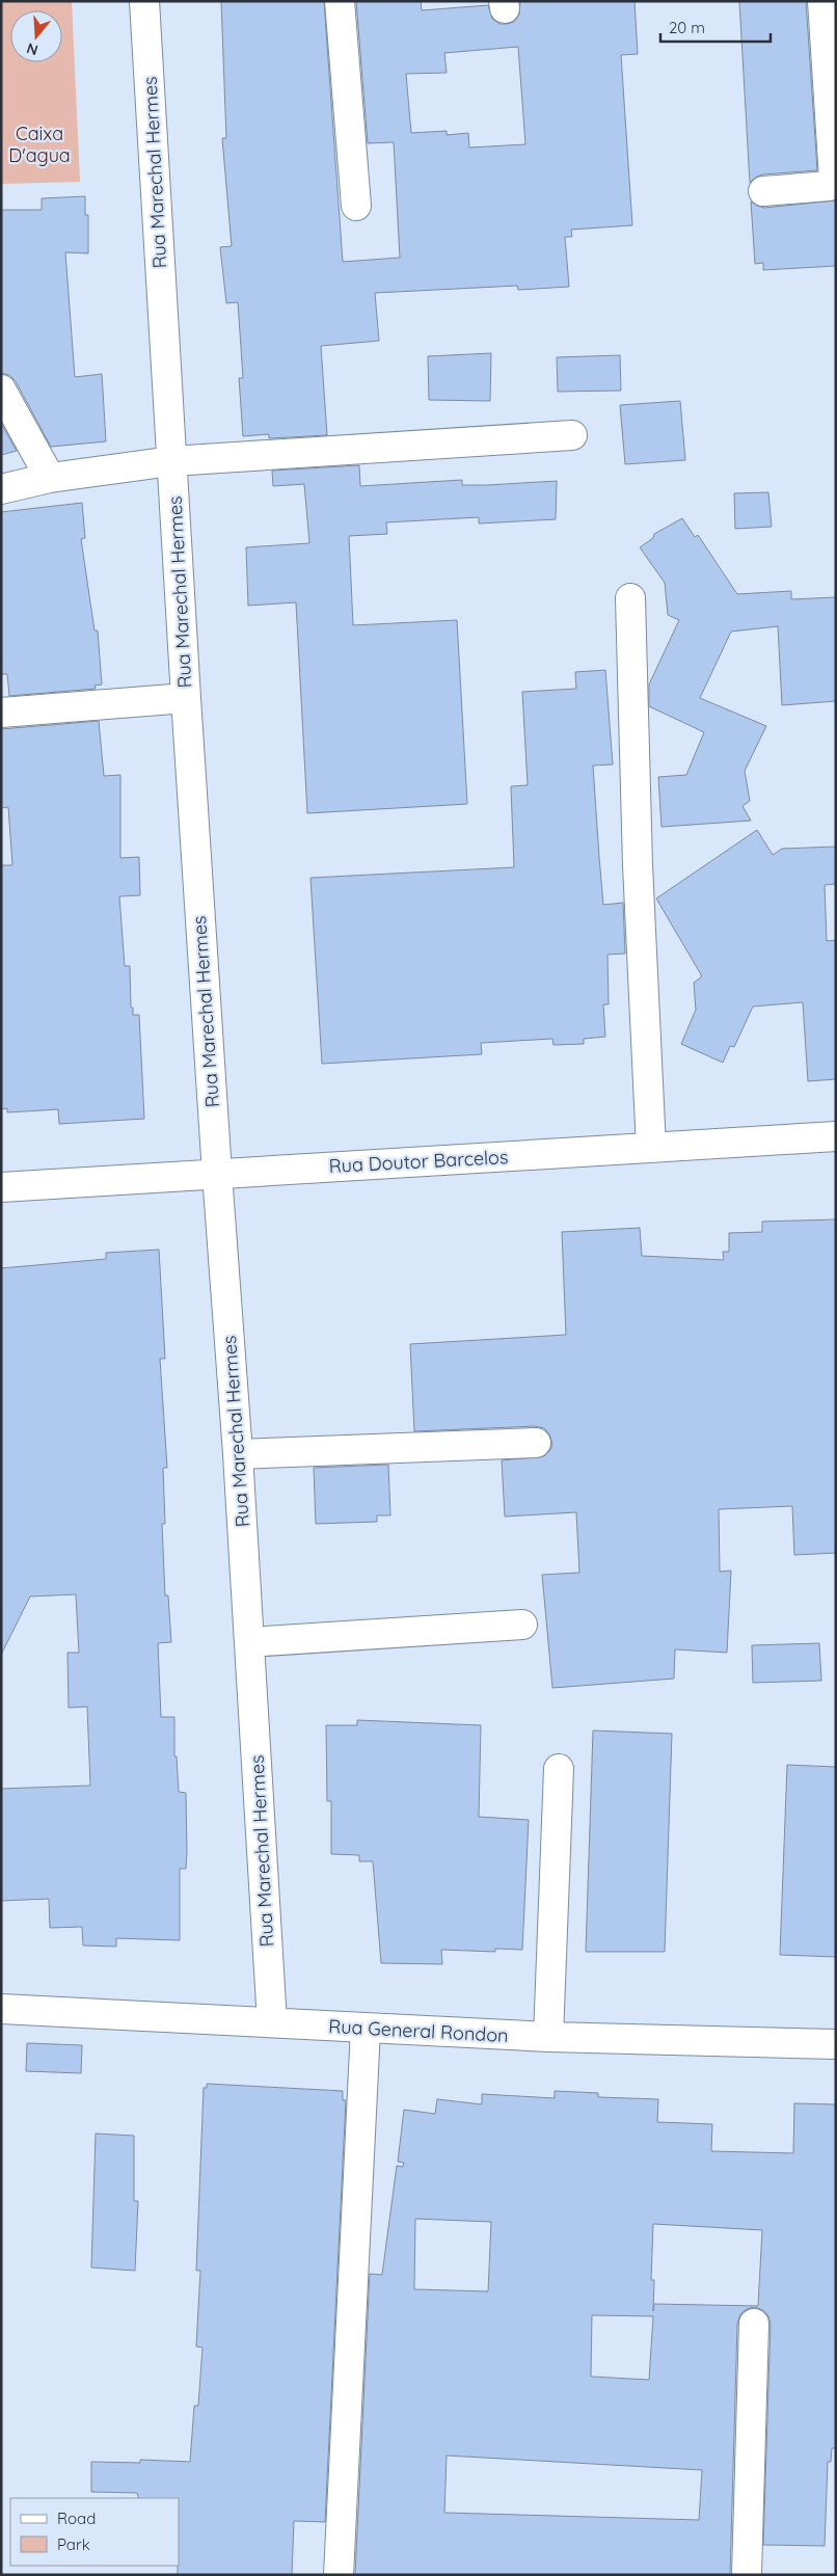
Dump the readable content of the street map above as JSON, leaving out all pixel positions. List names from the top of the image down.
{
  "streets": {
    "street": ["Rua Marechal Hermes", "Rua Doutor Barcelos", "Rua General Rondon"]
  },
  "crossings": [
    ["Rua Marechal Hermes", "Rua Doutor Barcelos"],
    ["Rua Marechal Hermes", "Rua General Rondon"]
  ],
  "parks": ["Caixa D'agua"],
  "legend": ["Road", "Park"],
  "scale_bar": "20 m",
  "north": "bottom"
}
